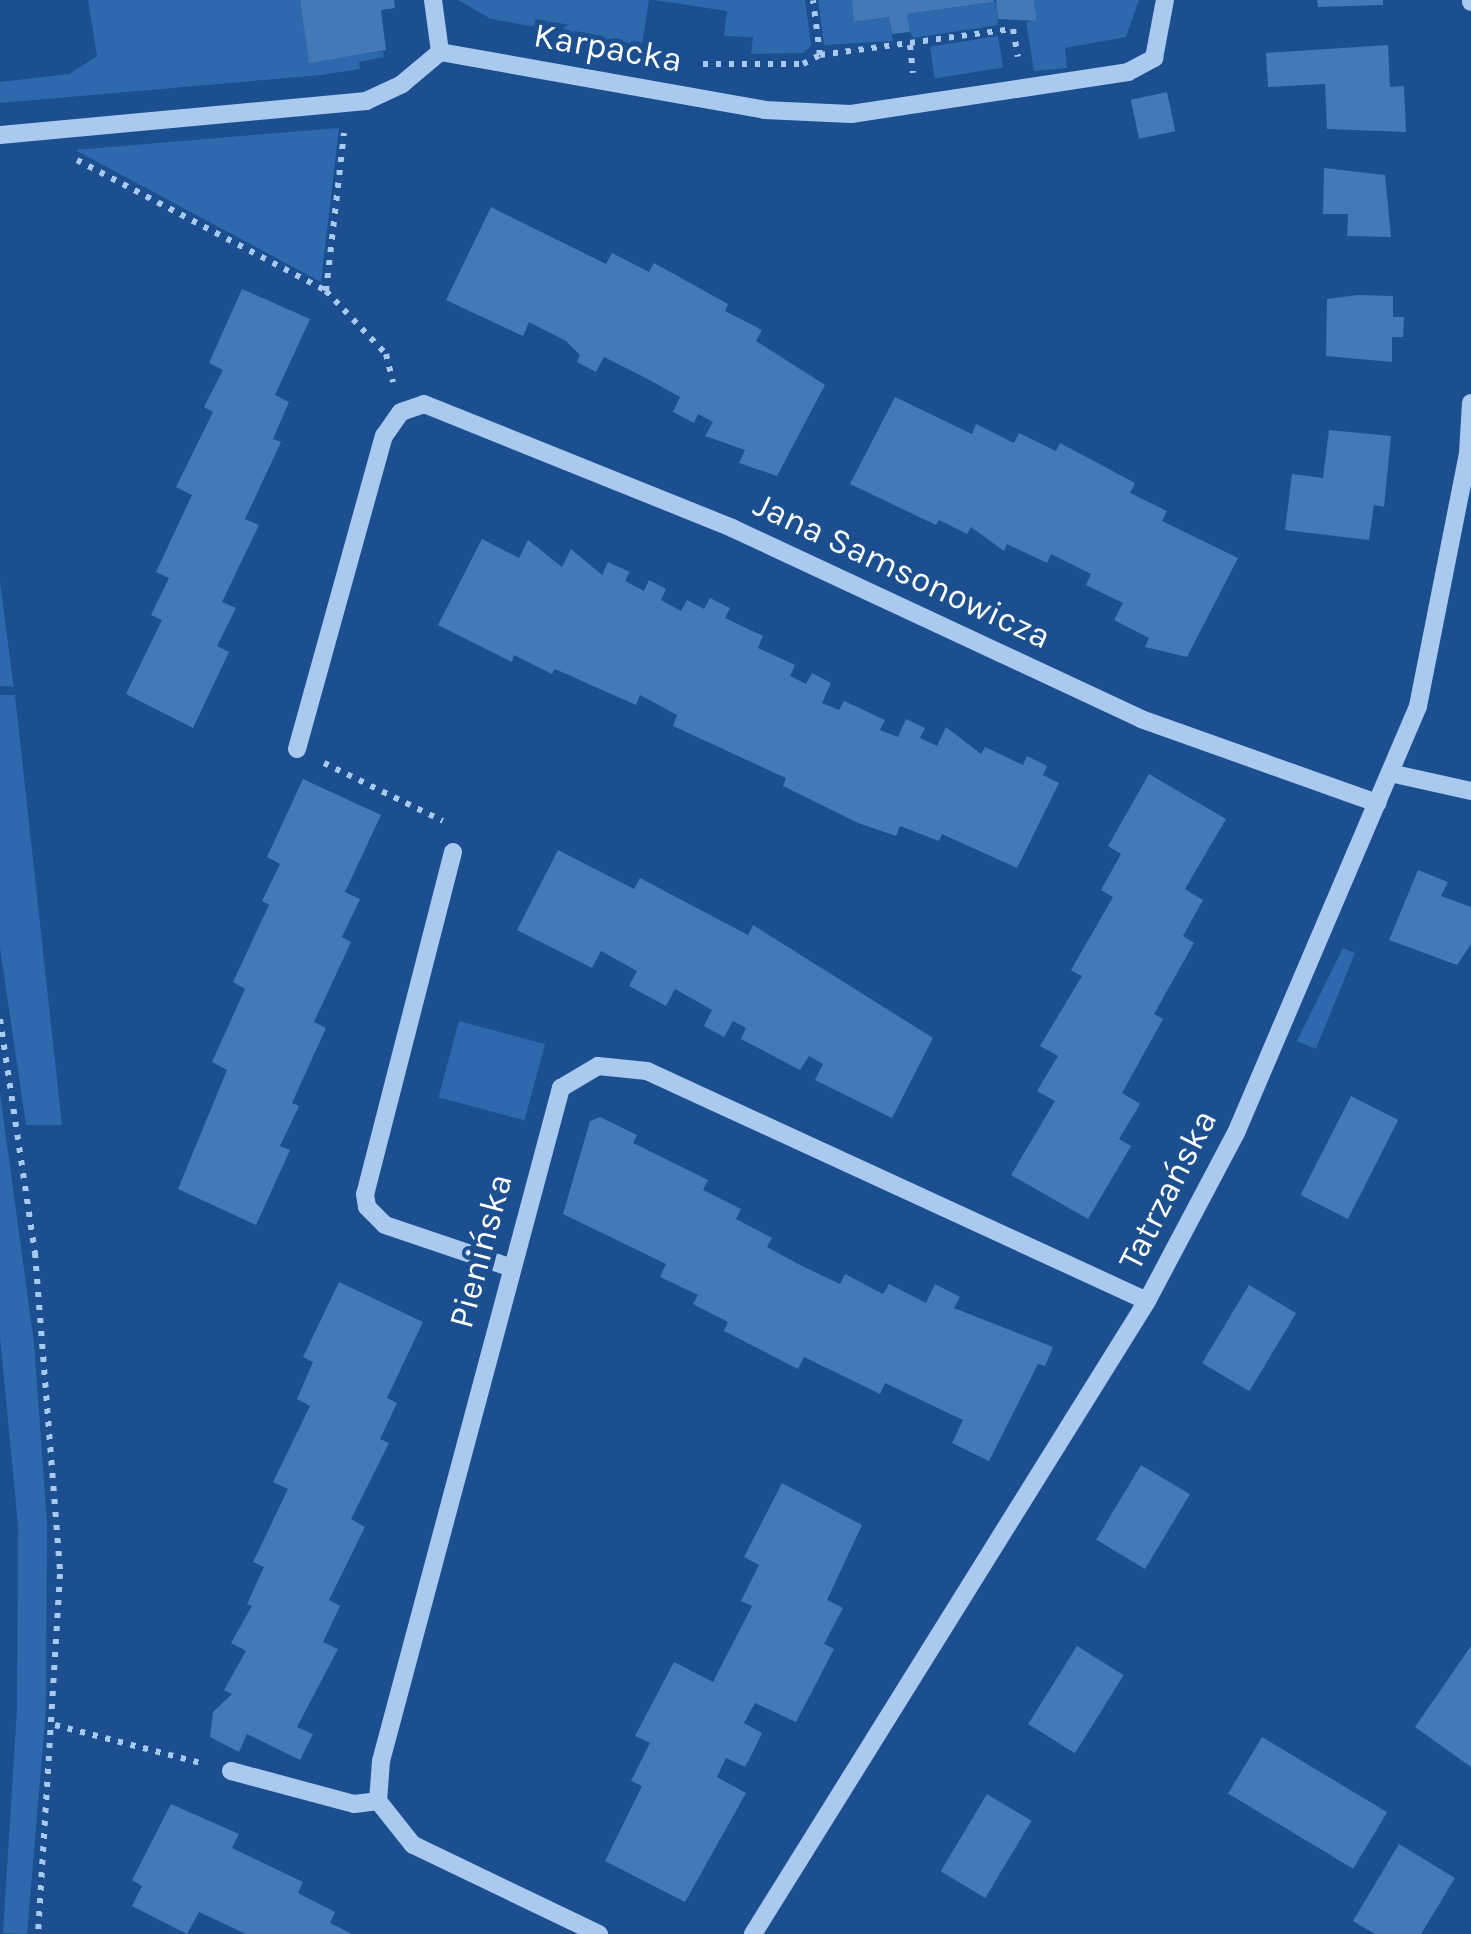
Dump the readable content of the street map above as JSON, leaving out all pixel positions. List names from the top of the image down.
{
  "streets": {
    "street": [
      "Karpacka",
      "Jana Samsonowicza",
      "Tatrzańska",
      "Pienińska"
    ]
  },
  "crossings": [
    ["Jana Samsonowicza", "Tatrzańska"],
    ["Tatrzańska", "Pienińska"]
  ]
}
